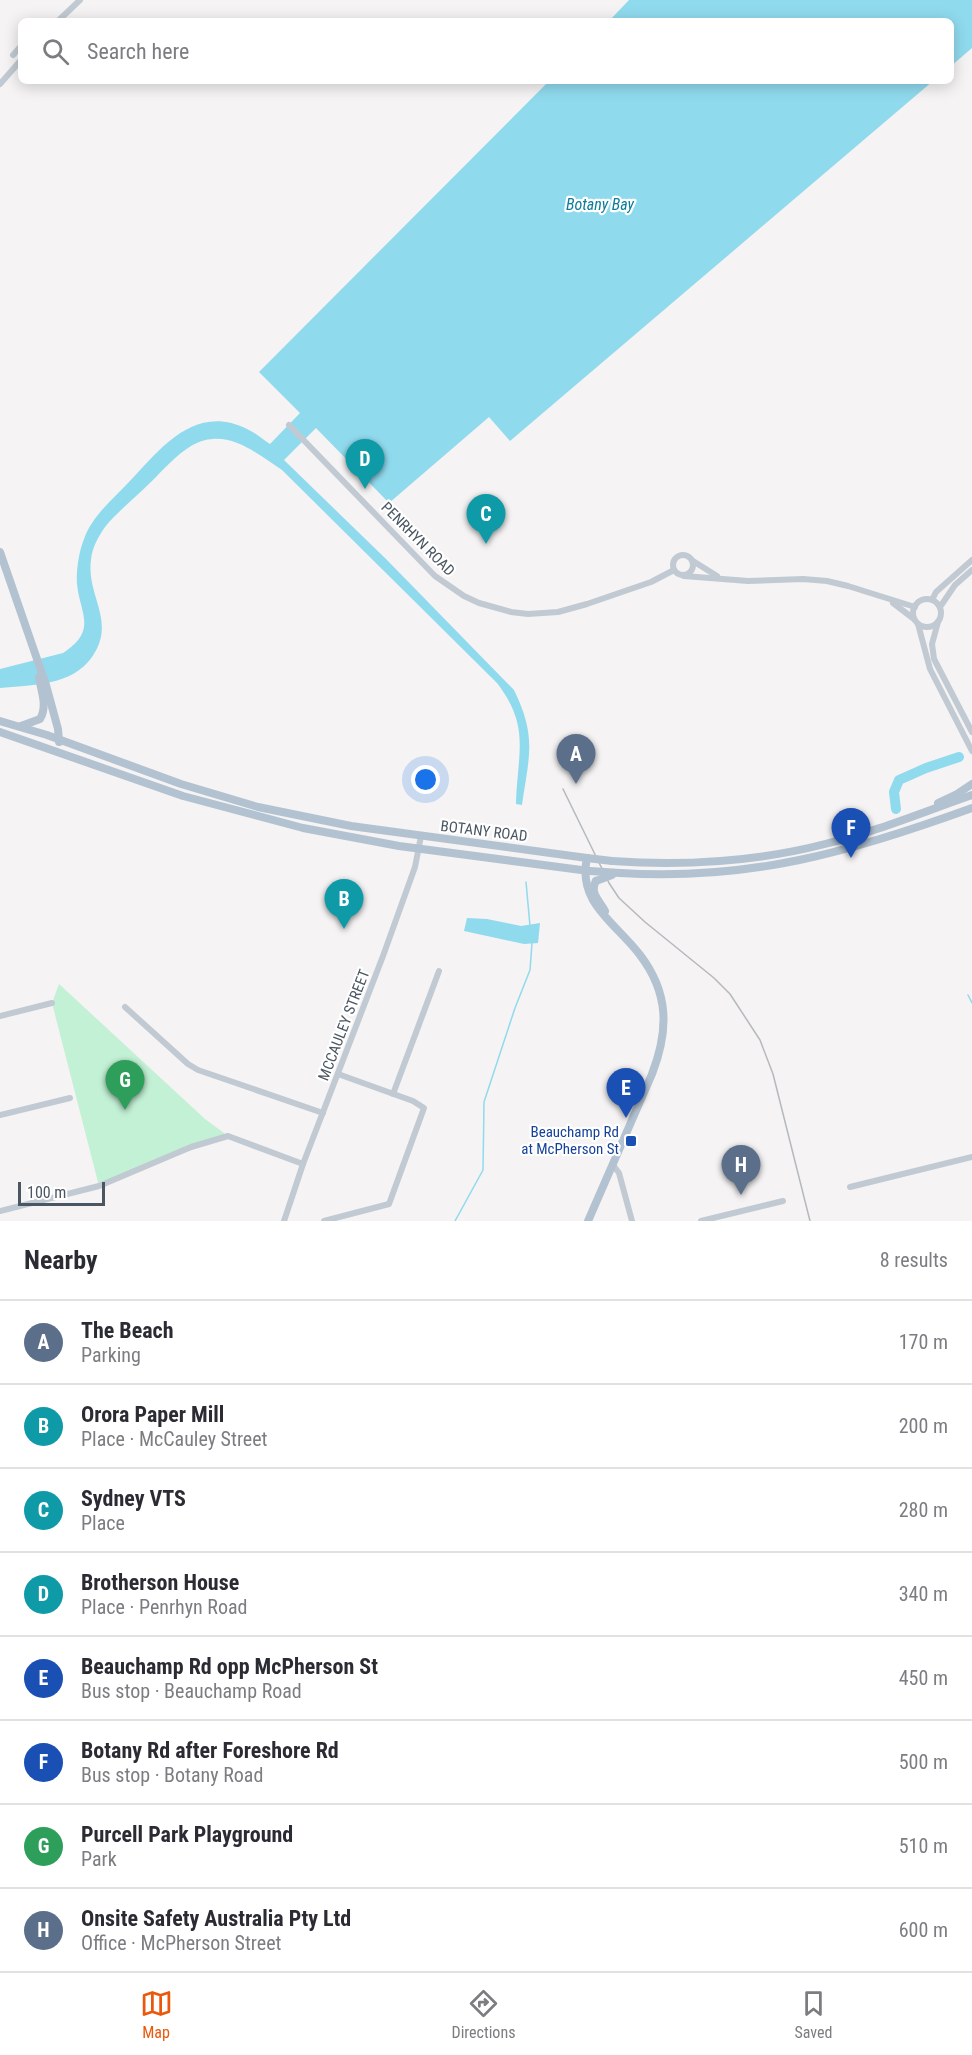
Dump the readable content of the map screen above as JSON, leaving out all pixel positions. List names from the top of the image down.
{
  "streets": {
    "main road": ["BOTANY ROAD"],
    "street": ["PENRHYN ROAD", "MCCAULEY STREET"]
  },
  "crossings": [
    ["BOTANY ROAD", "MCCAULEY STREET"]
  ],
  "water": ["Botany Bay"],
  "places": {
    "transit": ["Beauchamp Rd at McPherson St"]
  },
  "scale_bar": "100 m",
  "page": {
    "search": "Search here",
    "pins": [
      "D",
      "C",
      "A",
      "F",
      "B",
      "G",
      "E",
      "H"
    ],
    "scale": "100 m",
    "heading": ["Nearby", "8 results"],
    "list": [
      {
        "mark": "A",
        "name": "The Beach",
        "note": "Parking",
        "value": "170 m"
      },
      {
        "mark": "B",
        "name": "Orora Paper Mill",
        "note": "Place · McCauley Street",
        "value": "200 m"
      },
      {
        "mark": "C",
        "name": "Sydney VTS",
        "note": "Place",
        "value": "280 m"
      },
      {
        "mark": "D",
        "name": "Brotherson House",
        "note": "Place · Penrhyn Road",
        "value": "340 m"
      },
      {
        "mark": "E",
        "name": "Beauchamp Rd opp McPherson St",
        "note": "Bus stop · Beauchamp Road",
        "value": "450 m"
      },
      {
        "mark": "F",
        "name": "Botany Rd after Foreshore Rd",
        "note": "Bus stop · Botany Road",
        "value": "500 m"
      },
      {
        "mark": "G",
        "name": "Purcell Park Playground",
        "note": "Park",
        "value": "510 m"
      },
      {
        "mark": "H",
        "name": "Onsite Safety Australia Pty Ltd",
        "note": "Office · McPherson Street",
        "value": "600 m"
      }
    ],
    "nav": ["Map", "Directions", "Saved"]
  }
}
